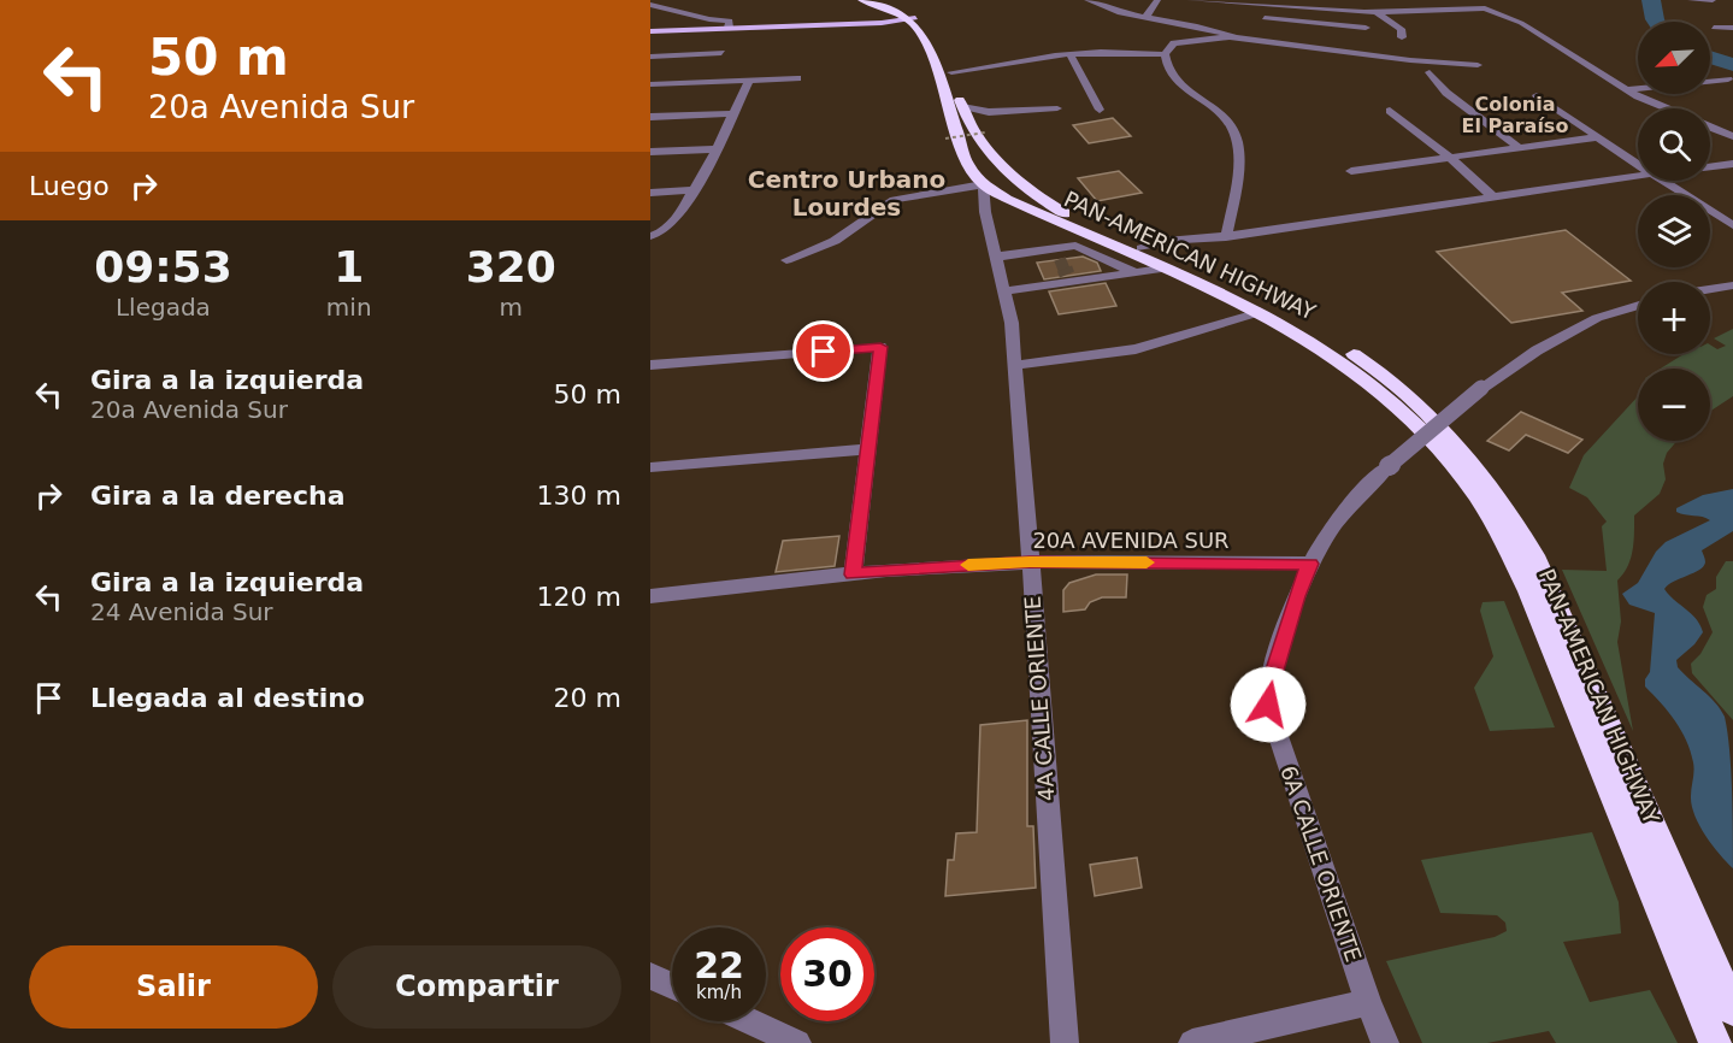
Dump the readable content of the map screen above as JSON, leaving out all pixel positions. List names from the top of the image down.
{
  "streets": {
    "highway": ["PAN-AMERICAN HIGHWAY"],
    "street": ["20A AVENIDA SUR", "4A CALLE ORIENTE", "6A CALLE ORIENTE"]
  },
  "crossings": [
    ["PAN-AMERICAN HIGHWAY", "4A CALLE ORIENTE"],
    ["20A AVENIDA SUR", "4A CALLE ORIENTE"],
    ["20A AVENIDA SUR", "6A CALLE ORIENTE"]
  ],
  "districts": ["Colonia El Paraíso", "Centro Urbano Lourdes"],
  "north": "bottom left",
  "page": {
    "turn": ["50 m", "20a Avenida Sur"],
    "map_buttons": ["+", "−"],
    "then": "Luego",
    "eta": [
      "09:53",
      "Llegada",
      "1",
      "min",
      "320",
      "m"
    ],
    "list": [
      {
        "name": "Gira a la izquierda",
        "note": "20a Avenida Sur",
        "value": "50 m"
      },
      {
        "name": "Gira a la derecha",
        "value": "130 m"
      },
      {
        "name": "Gira a la izquierda",
        "note": "24 Avenida Sur",
        "value": "120 m"
      },
      {
        "name": "Llegada al destino",
        "value": "20 m"
      }
    ],
    "speed": "22 km/h",
    "limit": "30",
    "buttons": ["Salir", "Compartir"]
  }
}
